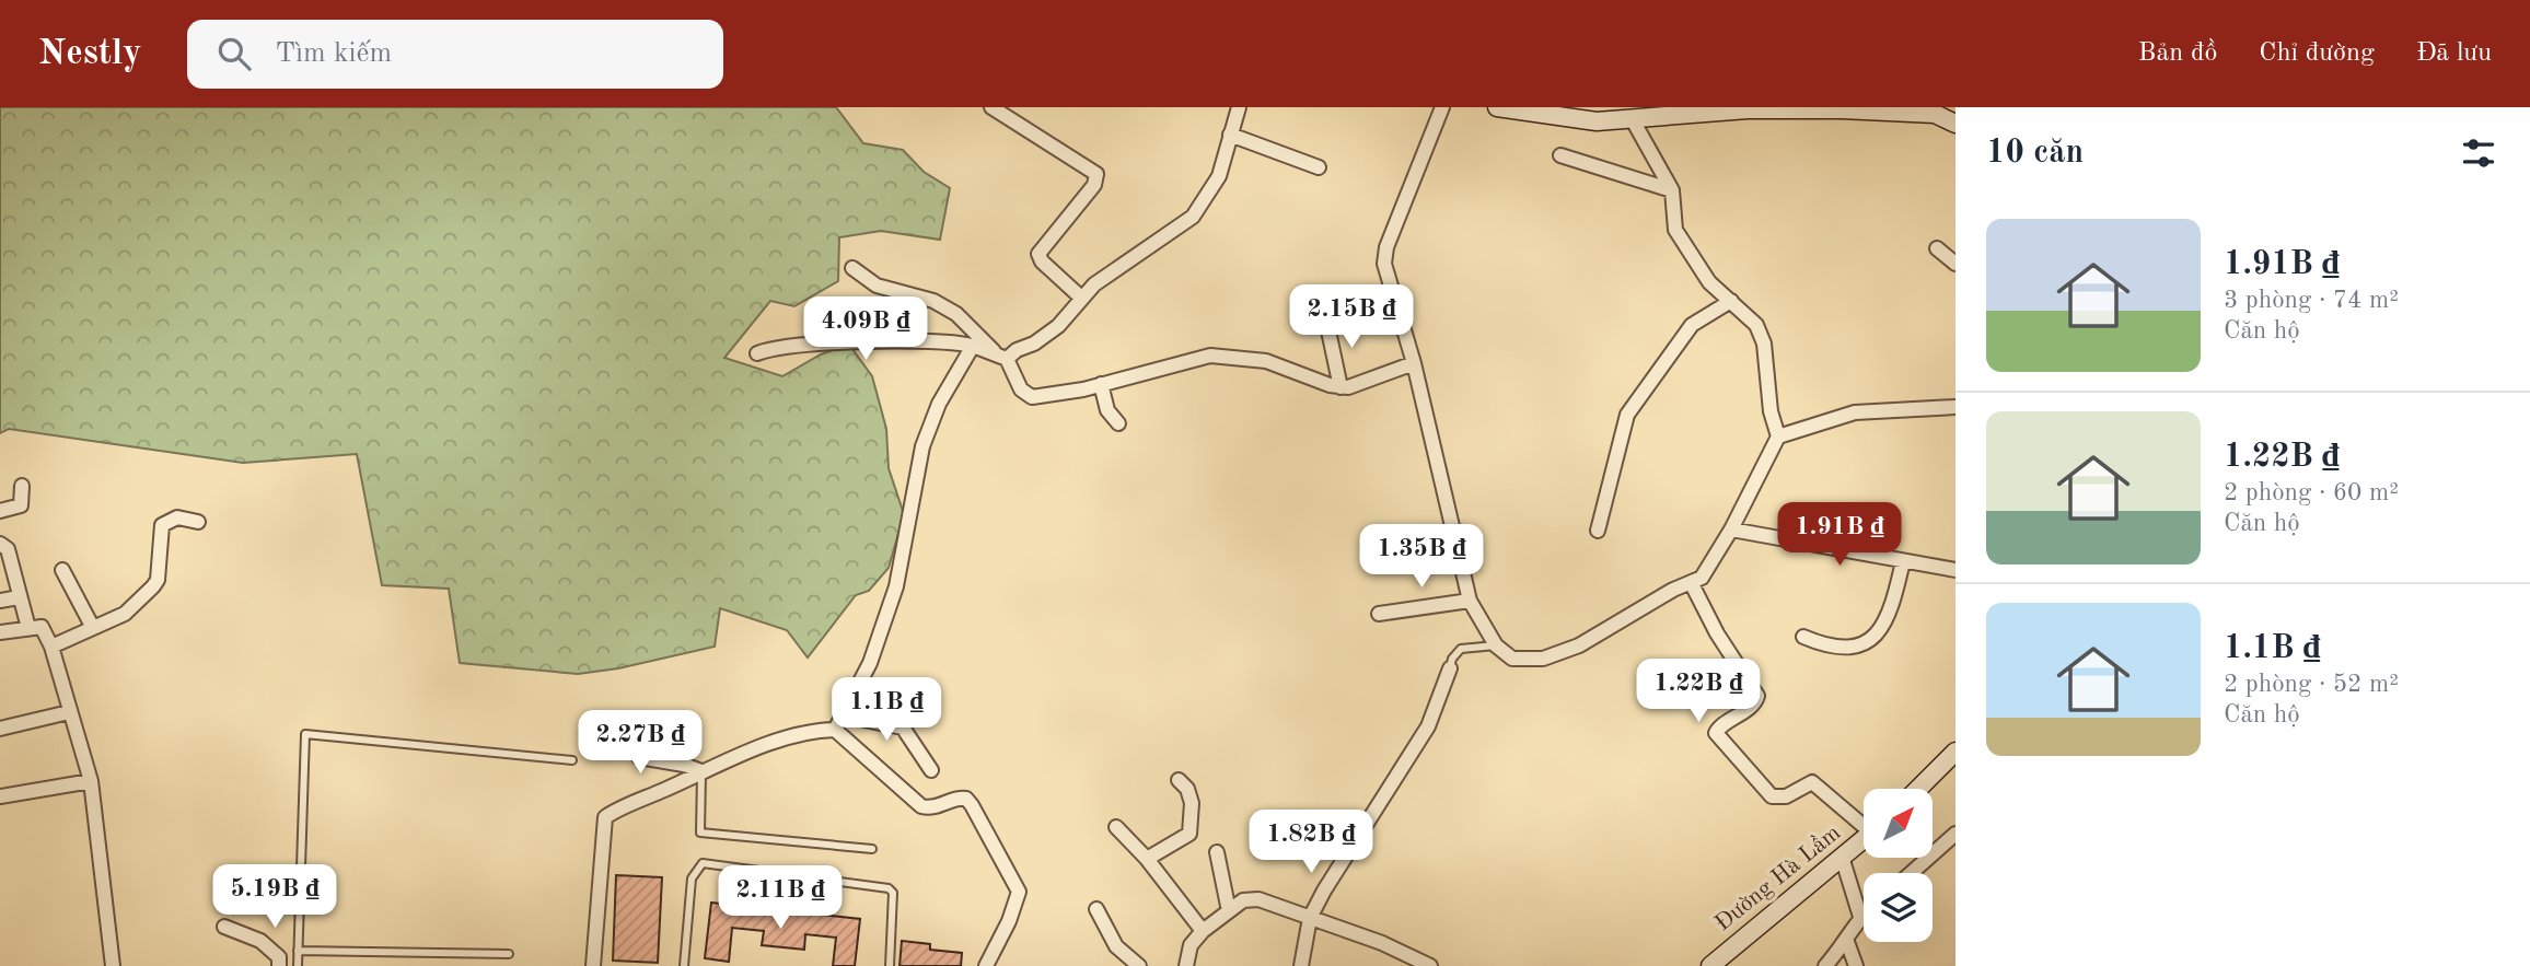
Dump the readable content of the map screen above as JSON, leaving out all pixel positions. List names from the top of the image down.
{
  "streets": {
    "main road": ["Đường Hà Lầm"]
  },
  "north": "top right",
  "page": {
    "header": "Nestly",
    "search": "Tìm kiếm",
    "nav": ["Bản đồ", "Chỉ đường", "Đã lưu"],
    "heading": "10 căn",
    "list": [
      {
        "name": "1.91B ₫",
        "note": "3 phòng · 74 m² · Căn hộ"
      },
      {
        "name": "1.22B ₫",
        "note": "2 phòng · 60 m² · Căn hộ"
      },
      {
        "name": "1.1B ₫",
        "note": "2 phòng · 52 m² · Căn hộ"
      }
    ],
    "price": [
      "2.15B ₫",
      "4.09B ₫",
      "1.91B ₫",
      "1.35B ₫",
      "1.22B ₫",
      "1.1B ₫",
      "2.27B ₫",
      "1.82B ₫",
      "5.19B ₫",
      "2.11B ₫"
    ]
  }
}
